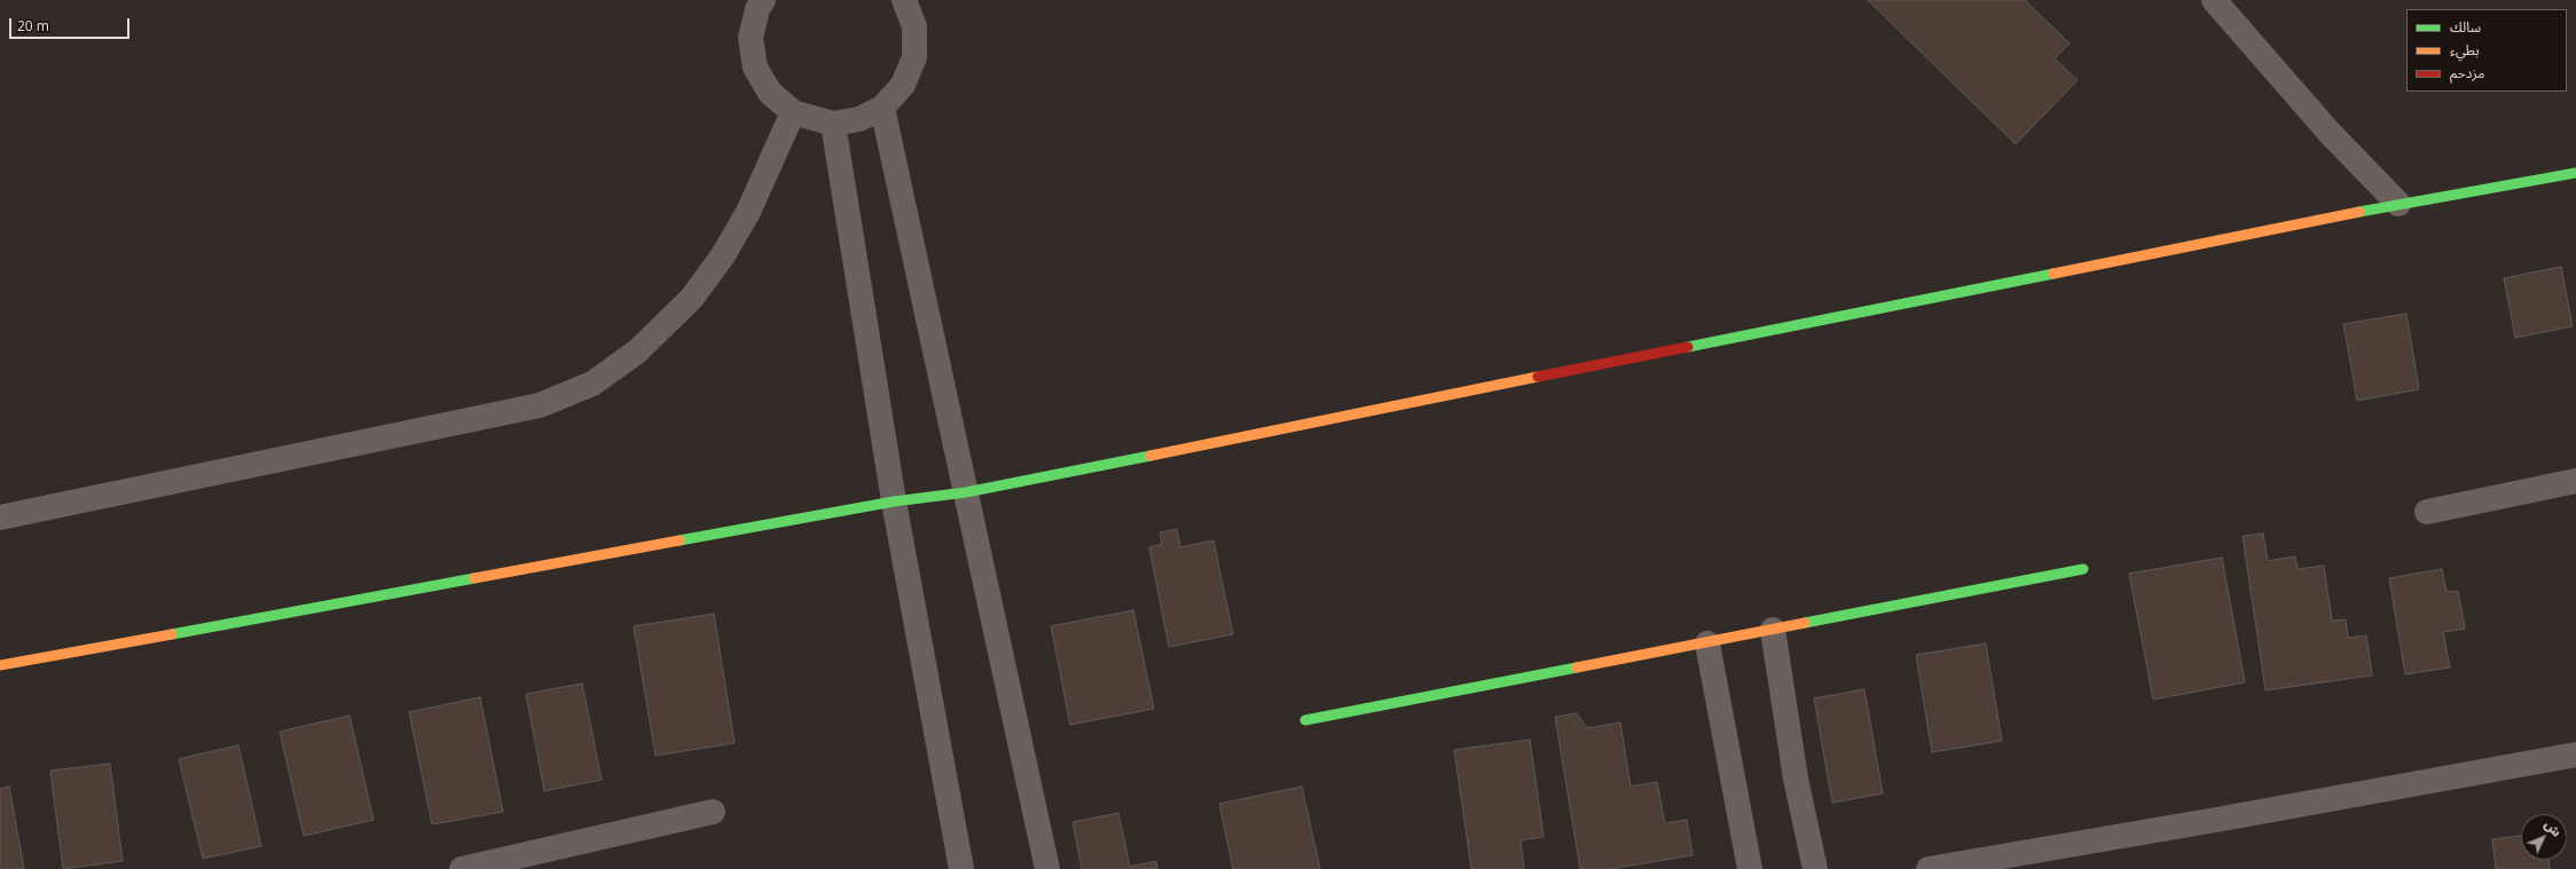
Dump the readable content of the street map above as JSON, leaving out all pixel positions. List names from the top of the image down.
{
  "legend": ["سالك", "بطيء", "مزدحم"],
  "scale_bar": "20 m",
  "north": "top right"
}
